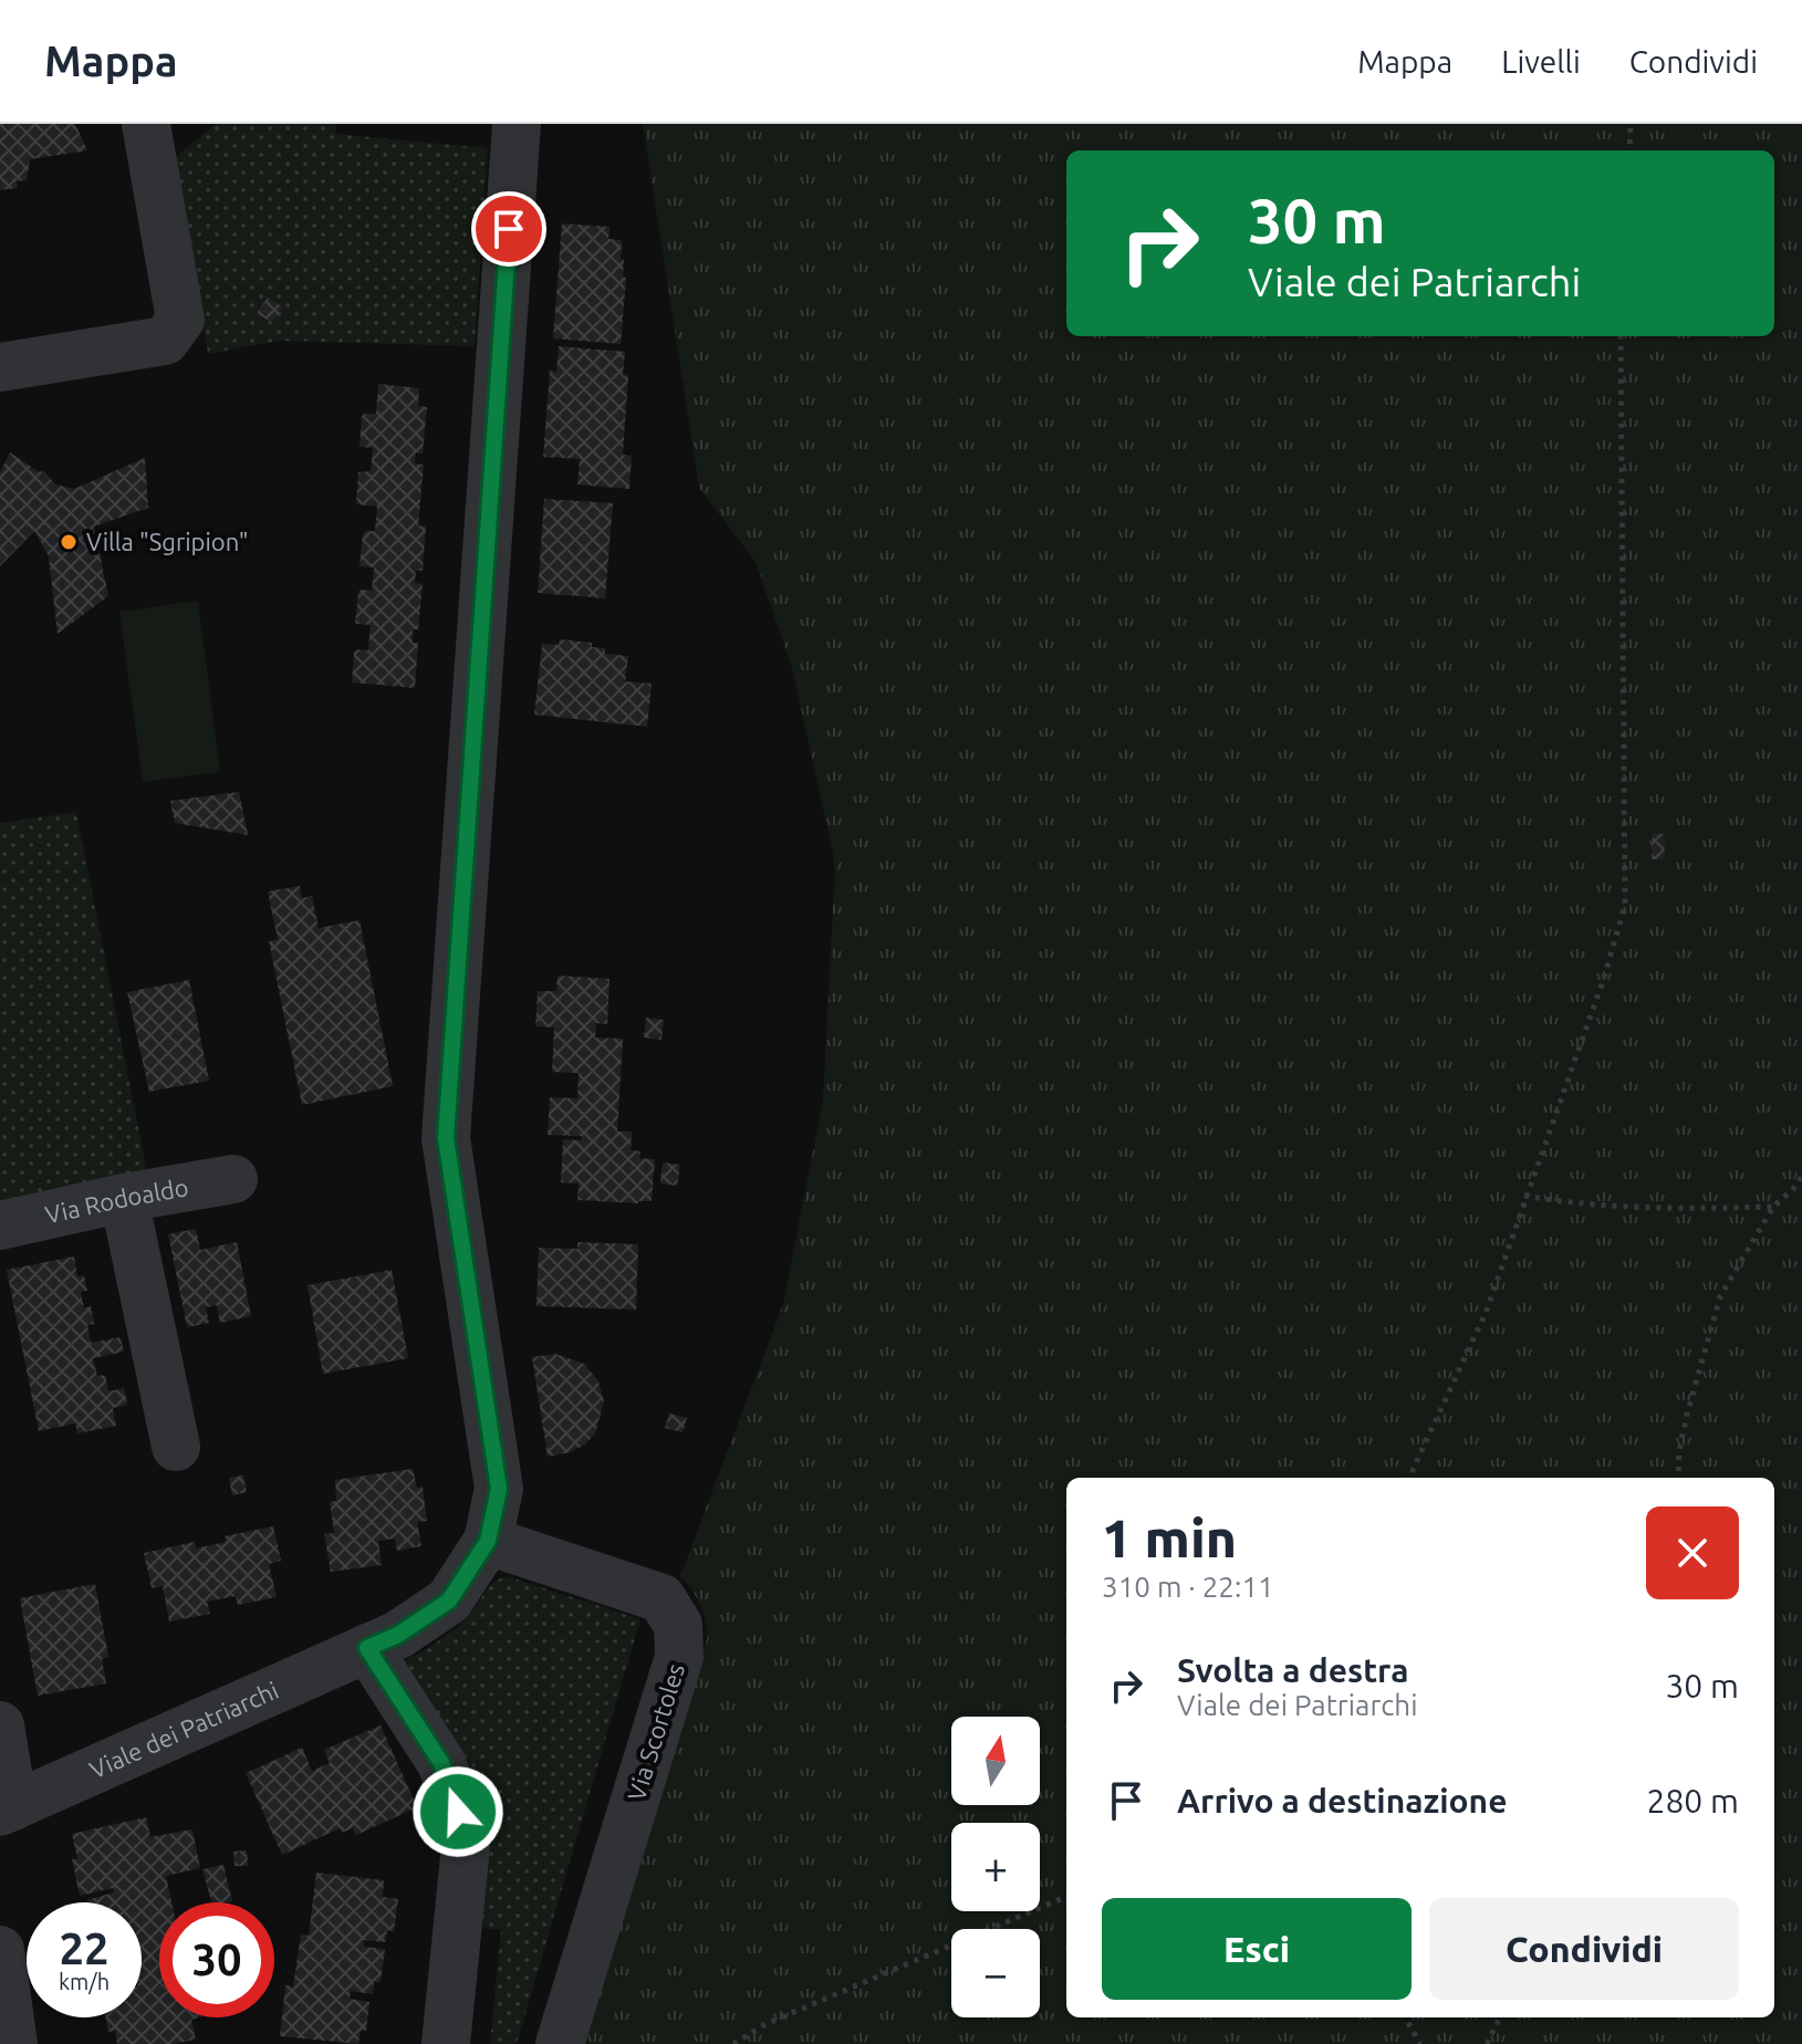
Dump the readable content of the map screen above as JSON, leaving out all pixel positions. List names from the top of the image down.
{
  "streets": {
    "street": ["Via Rodoaldo", "Viale dei Patriarchi", "Via Scortoles"]
  },
  "crossings": [
    ["Viale dei Patriarchi", "Via Scortoles"]
  ],
  "places": ["Villa \"Sgripion\""],
  "north": "top",
  "page": {
    "header": "Mappa",
    "nav": ["Mappa", "Livelli", "Condividi"],
    "turn": ["30 m", "Viale dei Patriarchi"],
    "heading": ["1 min", "310 m · 22:11"],
    "list": [
      {
        "name": "Svolta a destra",
        "note": "Viale dei Patriarchi",
        "value": "30 m"
      },
      {
        "name": "Arrivo a destinazione",
        "value": "280 m"
      }
    ],
    "map_buttons": ["+", "−"],
    "buttons": ["Esci", "Condividi"],
    "speed": "22 km/h",
    "limit": "30"
  }
}
